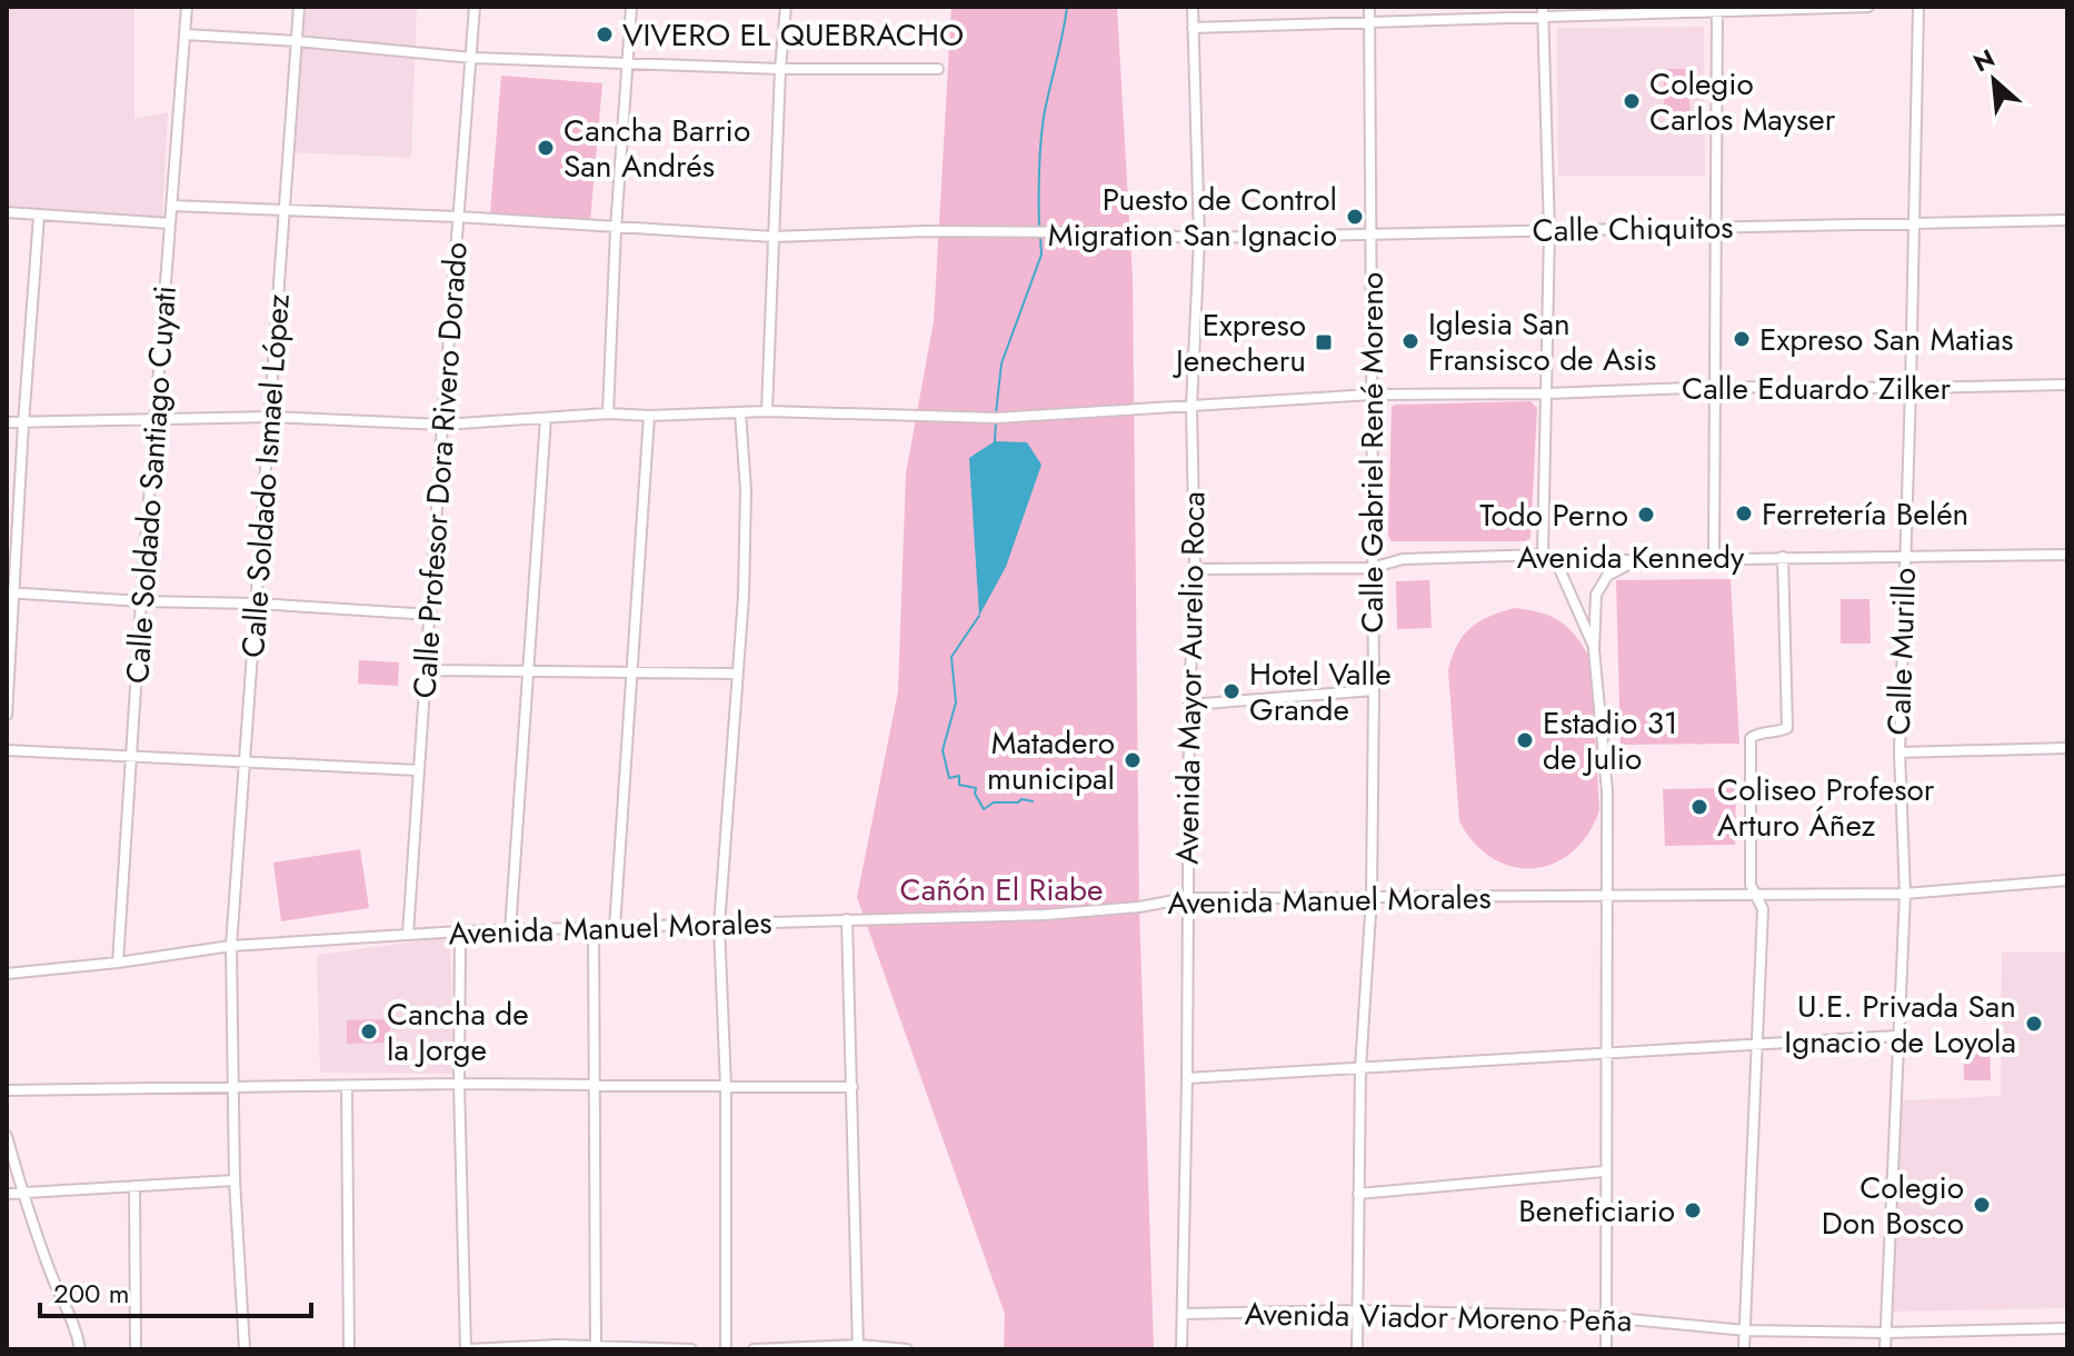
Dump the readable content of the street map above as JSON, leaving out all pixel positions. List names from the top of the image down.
{
  "streets": {
    "street": [
      "Calle Chiquitos",
      "Calle Eduardo Zilker",
      "Calle Gabriel René Moreno",
      "Calle Profesor Dora Rivero Dorado",
      "Calle Soldado Ismael López",
      "Calle Soldado Santiago Cuyati",
      "Avenida Kennedy",
      "Calle Murillo",
      "Avenida Mayor Aurelio Roca",
      "Avenida Manuel Morales",
      "Avenida Viador Moreno Peña"
    ]
  },
  "crossings": [
    ["Calle Chiquitos", "Calle Gabriel René Moreno"],
    ["Calle Chiquitos", "Calle Profesor Dora Rivero Dorado"],
    ["Calle Chiquitos", "Calle Soldado Ismael López"],
    ["Calle Chiquitos", "Calle Soldado Santiago Cuyati"],
    ["Calle Chiquitos", "Calle Murillo"],
    ["Calle Chiquitos", "Avenida Mayor Aurelio Roca"],
    ["Calle Eduardo Zilker", "Calle Gabriel René Moreno"],
    ["Calle Eduardo Zilker", "Calle Profesor Dora Rivero Dorado"],
    ["Calle Eduardo Zilker", "Calle Soldado Ismael López"],
    ["Calle Eduardo Zilker", "Calle Soldado Santiago Cuyati"],
    ["Calle Eduardo Zilker", "Calle Murillo"],
    ["Calle Eduardo Zilker", "Avenida Mayor Aurelio Roca"],
    ["Calle Gabriel René Moreno", "Avenida Kennedy"],
    ["Calle Gabriel René Moreno", "Avenida Manuel Morales"],
    ["Calle Gabriel René Moreno", "Avenida Viador Moreno Peña"],
    ["Calle Profesor Dora Rivero Dorado", "Avenida Manuel Morales"],
    ["Calle Soldado Ismael López", "Avenida Manuel Morales"],
    ["Calle Soldado Santiago Cuyati", "Avenida Manuel Morales"],
    ["Avenida Kennedy", "Calle Murillo"],
    ["Avenida Kennedy", "Avenida Mayor Aurelio Roca"],
    ["Calle Murillo", "Avenida Manuel Morales"],
    ["Calle Murillo", "Avenida Viador Moreno Peña"],
    ["Avenida Mayor Aurelio Roca", "Avenida Manuel Morales"],
    ["Avenida Mayor Aurelio Roca", "Avenida Viador Moreno Peña"]
  ],
  "parks": ["Cañón El Riabe"],
  "places": {
    "other": [
      "VIVERO EL QUEBRACHO",
      "Colegio Carlos Mayser",
      "Cancha Barrio San Andrés",
      "Puesto de Control Migration San Ignacio",
      "Expreso San Matias",
      "Iglesia San Fransisco de Asis",
      "Ferretería Belén",
      "Todo Perno",
      "Hotel Valle Grande",
      "Estadio 31 de Julio",
      "Matadero municipal",
      "Coliseo Profesor Arturo Áñez",
      "U.E. Privada San Ignacio de Loyola",
      "Cancha de la Jorge",
      "Colegio Don Bosco",
      "Beneficiario"
    ],
    "transit": ["Expreso Jenecheru"]
  },
  "scale_bar": "200 m",
  "north": "top left"
}
